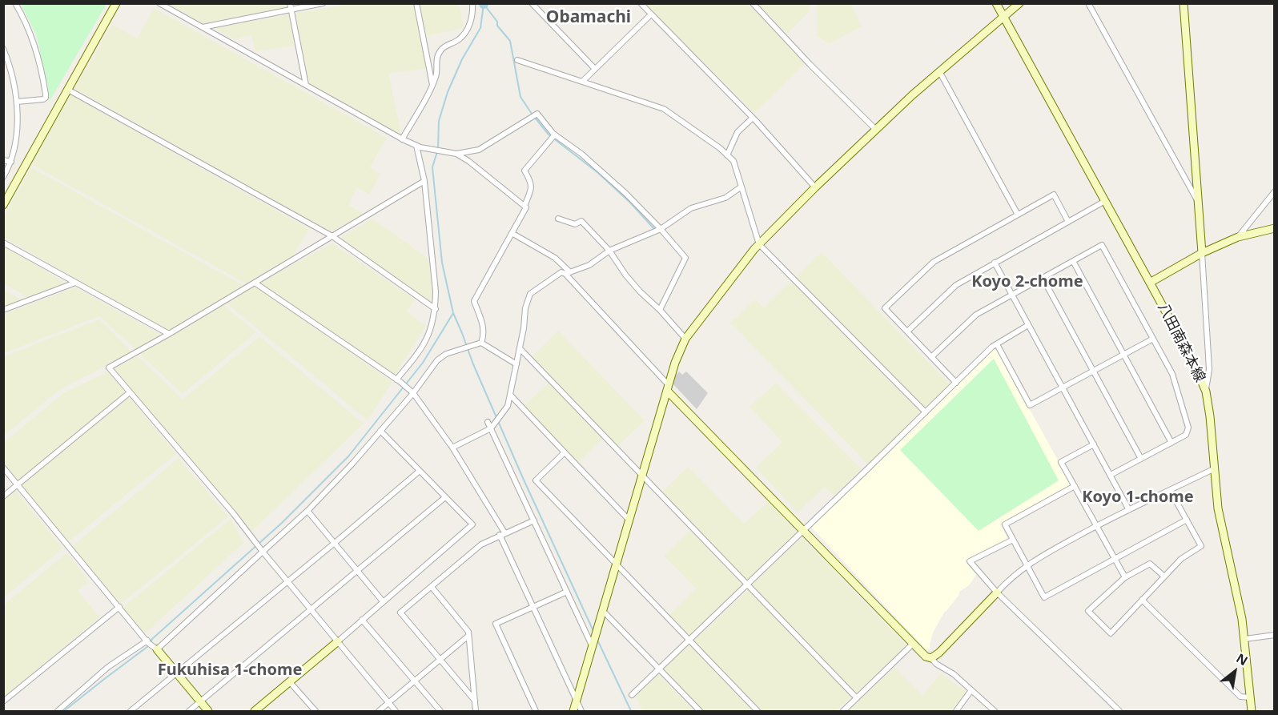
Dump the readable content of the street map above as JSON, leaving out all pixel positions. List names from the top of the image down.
{
  "streets": {
    "street": ["八田南森本線"]
  },
  "districts": [
    "Obamachi",
    "Koyo 2-chome",
    "Koyo 1-chome",
    "Fukuhisa 1-chome"
  ],
  "north": "top right"
}
